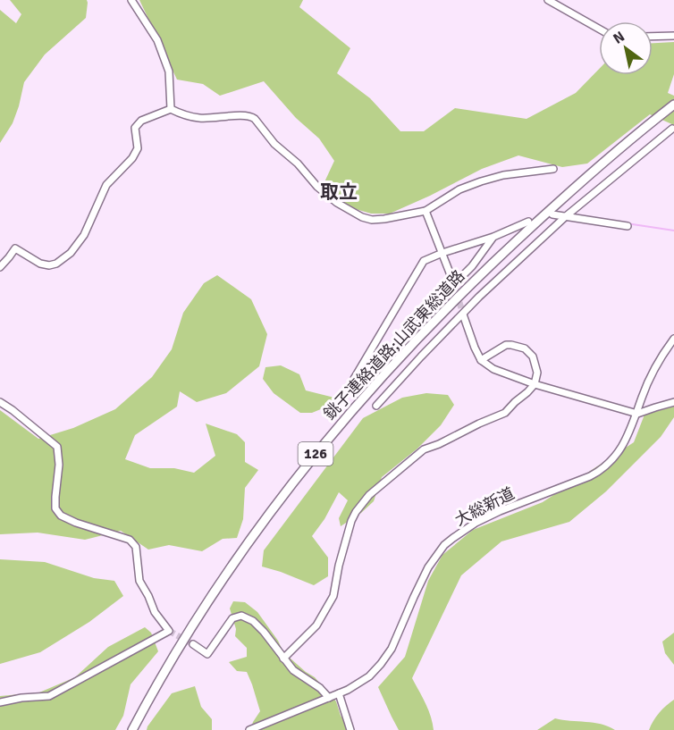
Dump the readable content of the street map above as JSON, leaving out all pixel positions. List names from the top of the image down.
{
  "streets": {
    "highway": ["銚子連絡道路;山武東総道路", "126"],
    "street": ["大総新道"]
  },
  "districts": ["取立"],
  "north": "top left"
}
